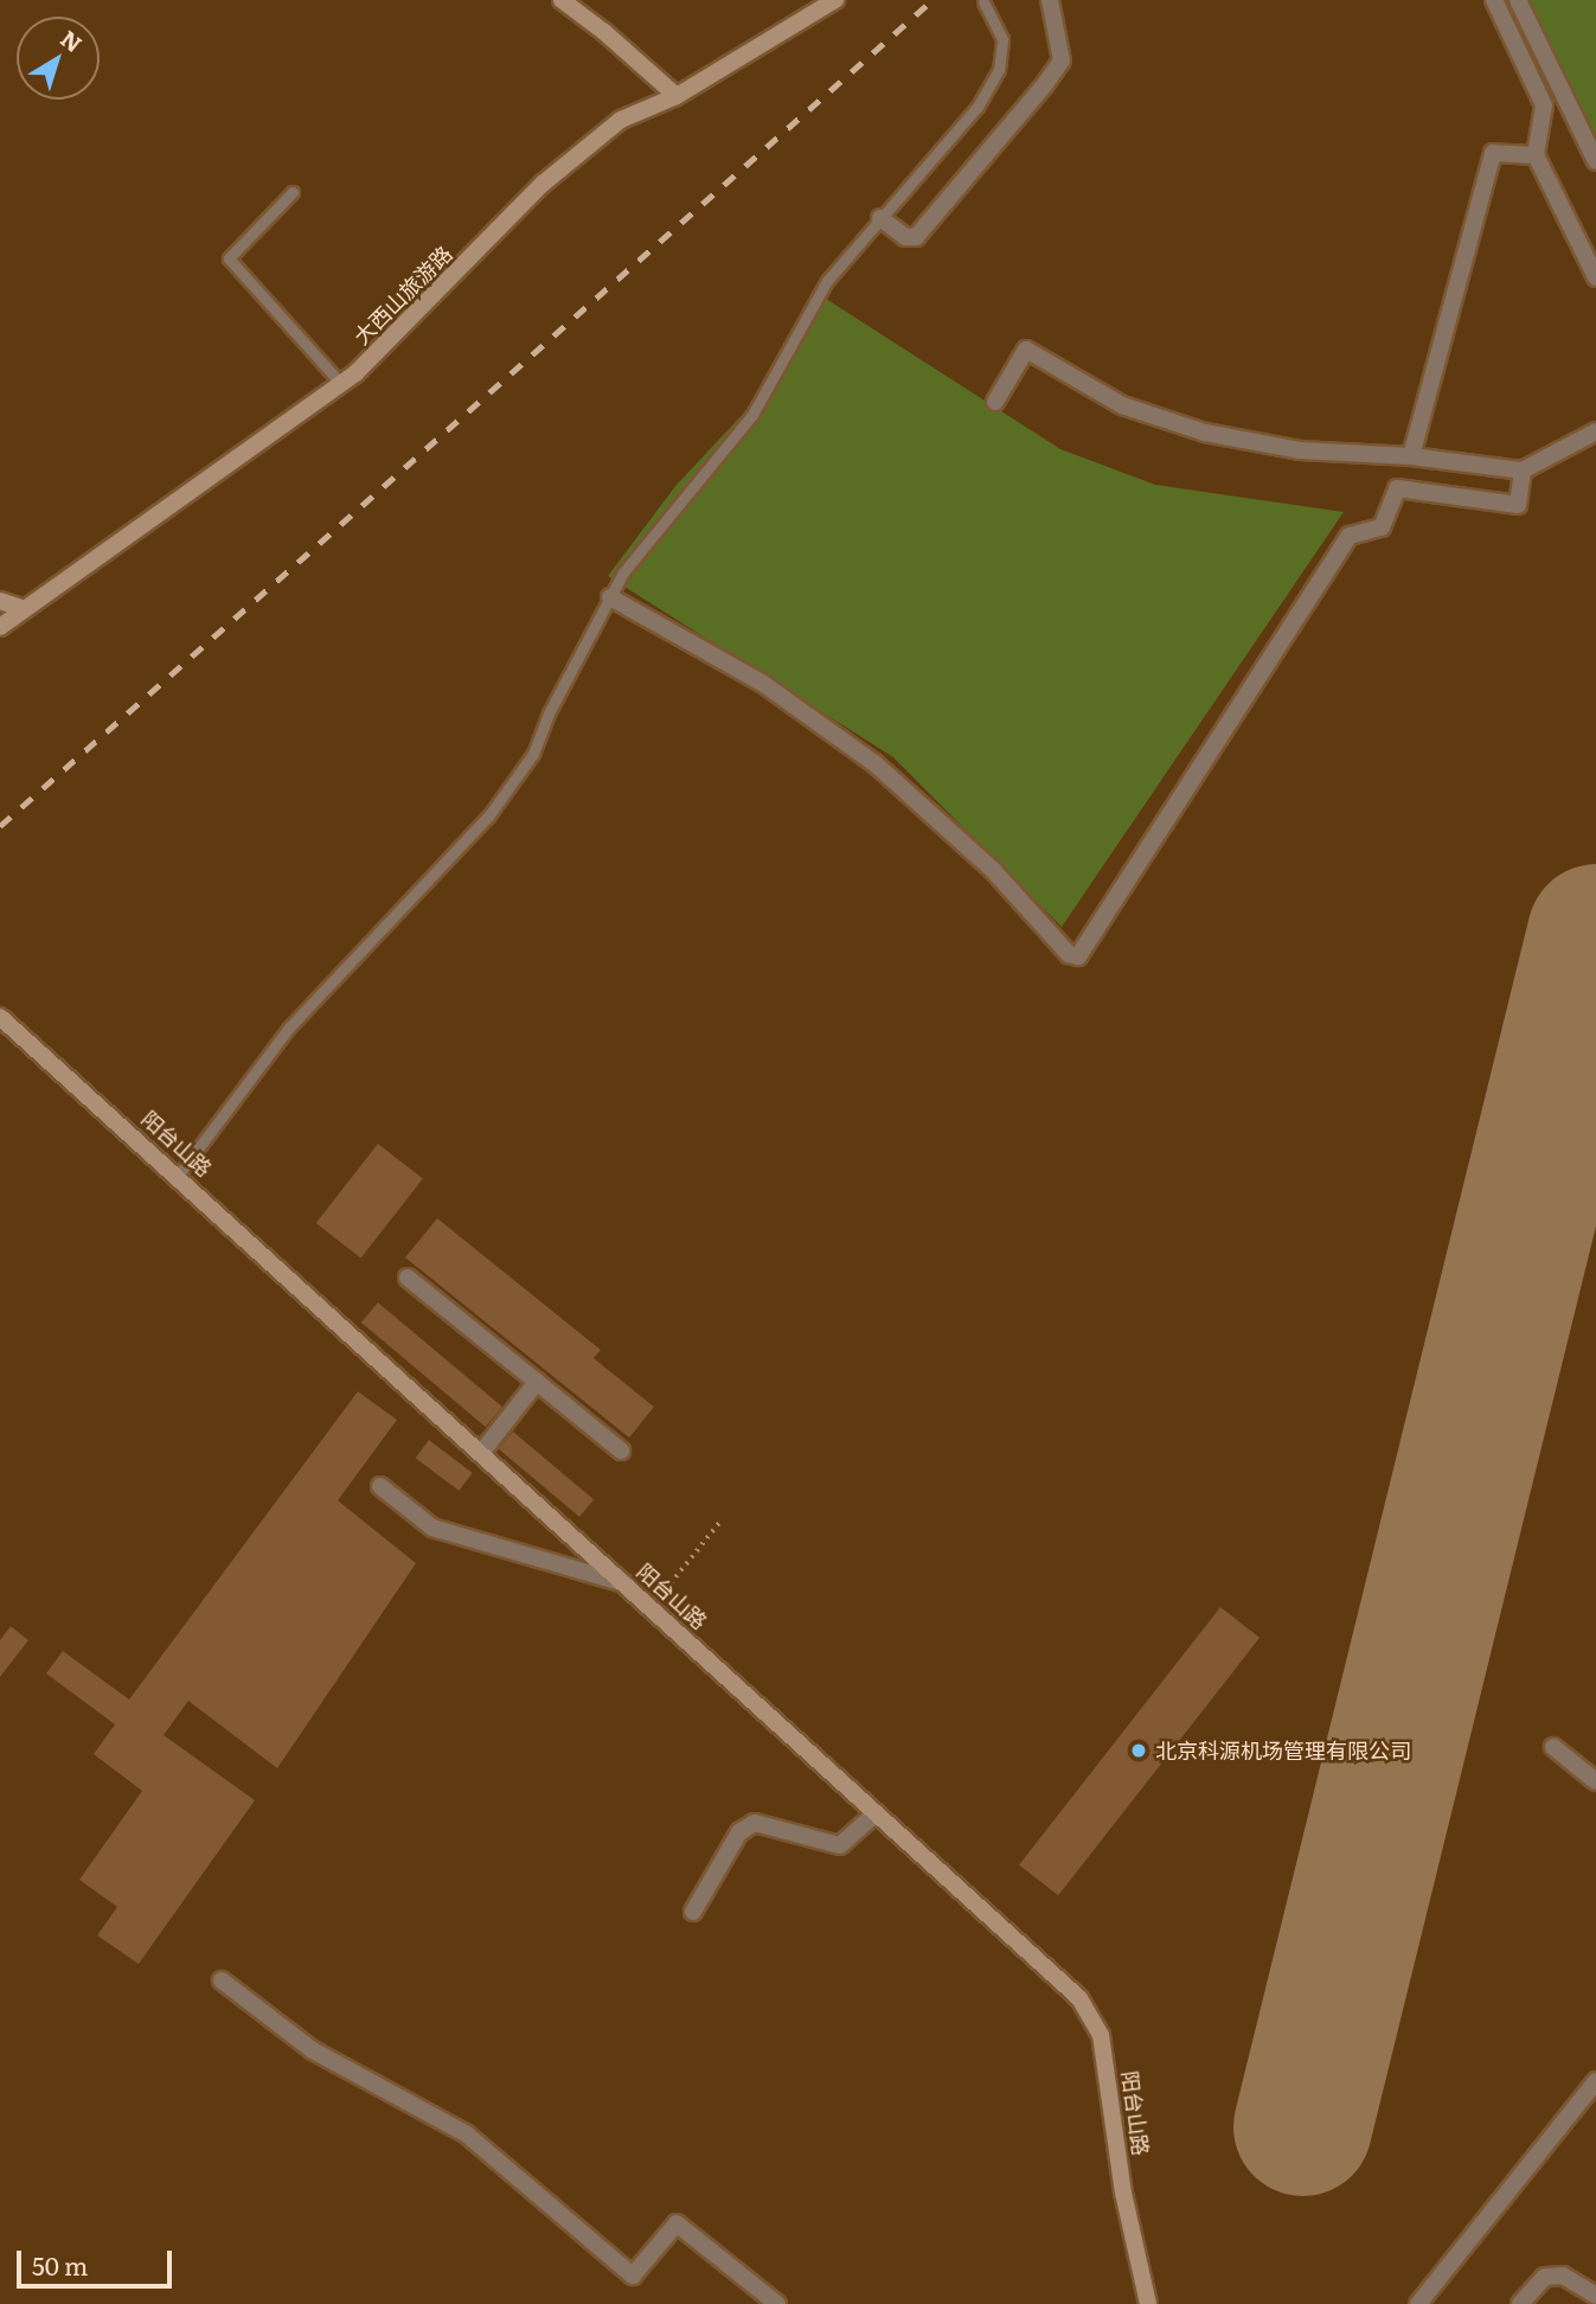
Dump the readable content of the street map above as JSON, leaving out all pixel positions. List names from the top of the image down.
{
  "streets": {
    "street": ["大西山旅游路", "阳台山路"]
  },
  "places": ["北京科源机场管理有限公司"],
  "scale_bar": "50 m",
  "north": "top right"
}
